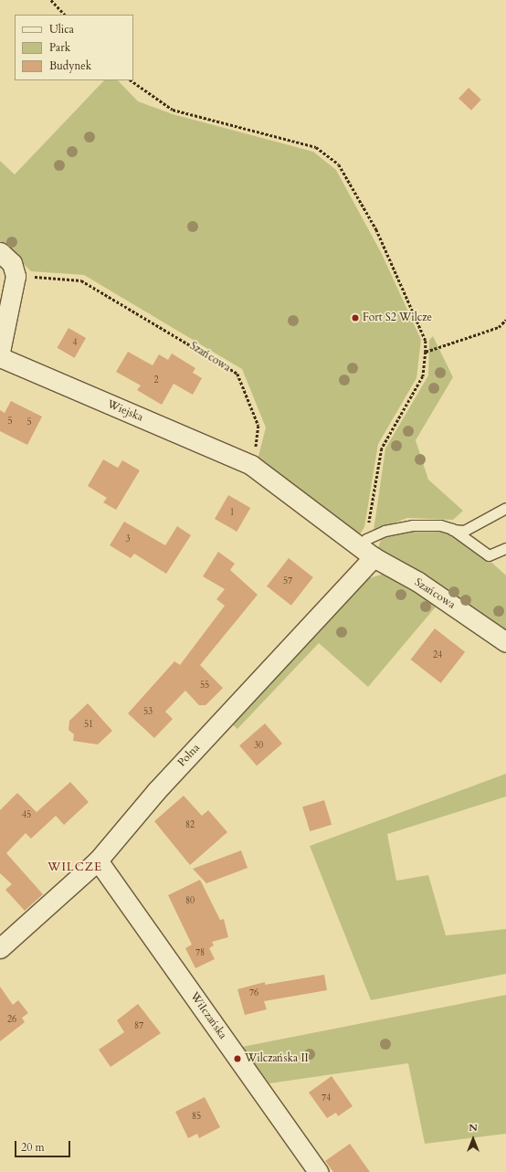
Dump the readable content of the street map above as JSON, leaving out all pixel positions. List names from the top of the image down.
{
  "streets": {
    "street": [
      "Szańcowa",
      "Wiejska",
      "Polna",
      "WiIczańska"
    ]
  },
  "crossings": [
    ["Szańcowa", "Wiejska"],
    ["Szańcowa", "Polna"],
    ["Polna", "WiIczańska"]
  ],
  "districts": ["WILCZE"],
  "places": ["Fort S2 Wilcze", "Wilczańska II"],
  "house_numbers": [
    "4",
    "2",
    "5",
    "5",
    "1",
    "3",
    "57",
    "24",
    "55",
    "53",
    "51",
    "30",
    "45",
    "82",
    "80",
    "78",
    "76",
    "26",
    "87",
    "74",
    "85"
  ],
  "legend": ["Ulica", "Park", "Budynek"],
  "scale_bar": "20 m",
  "north": "top"
}
